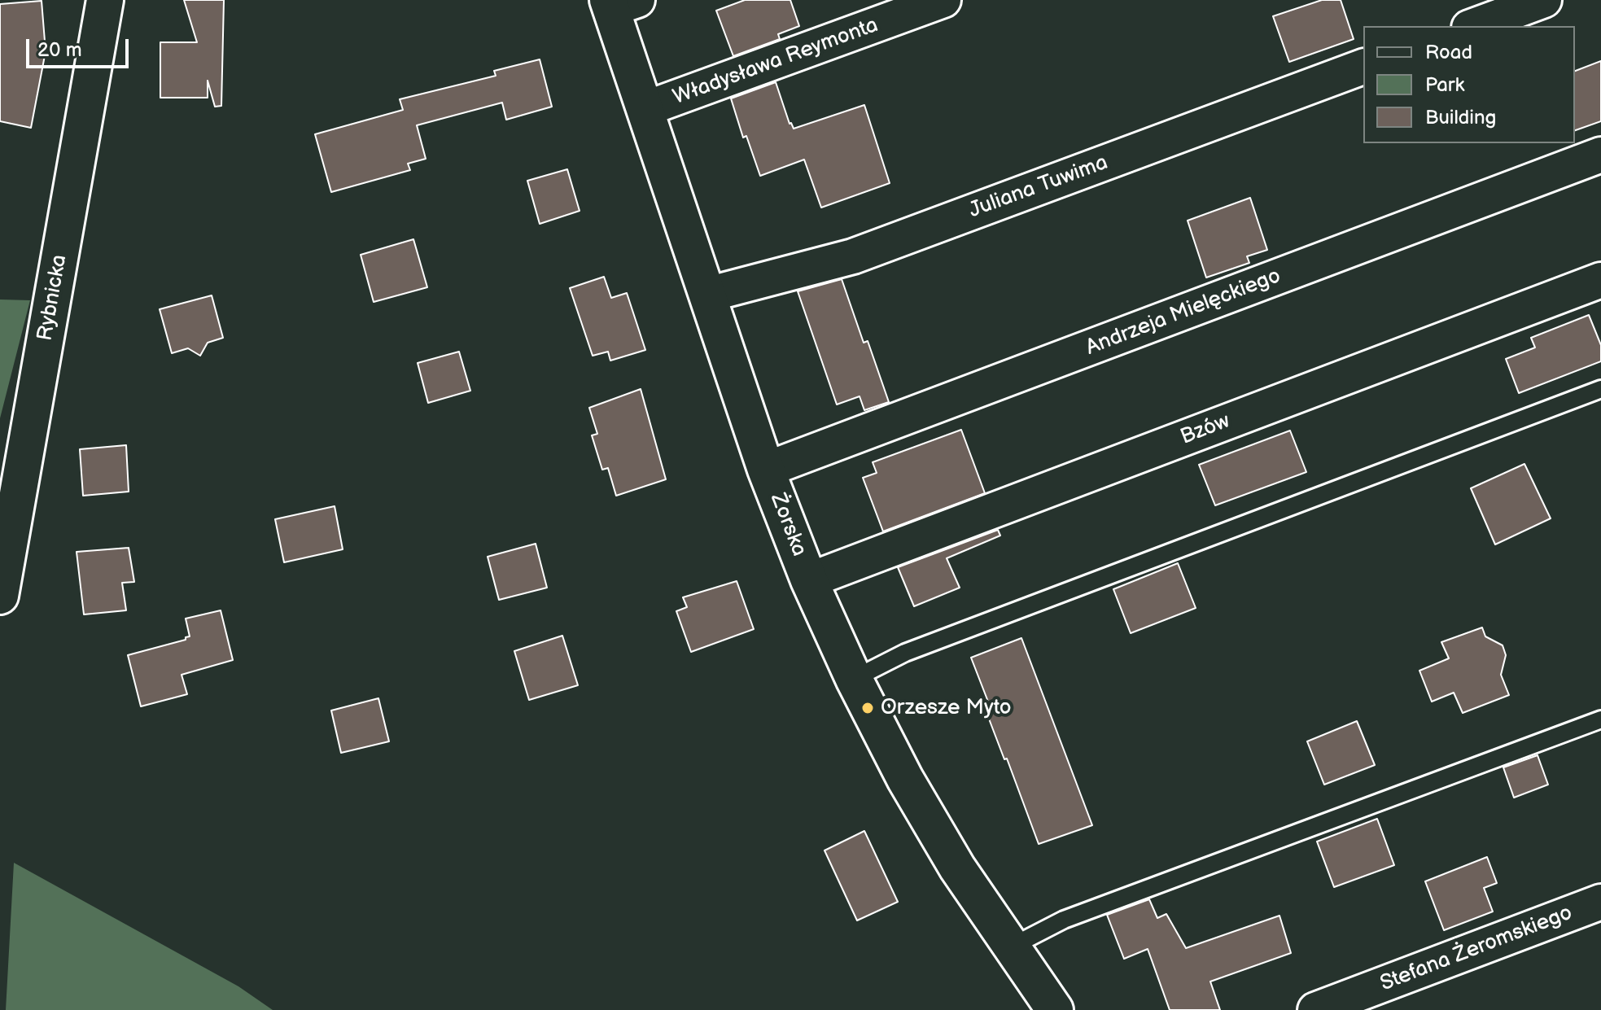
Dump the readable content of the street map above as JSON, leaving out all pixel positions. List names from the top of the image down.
{
  "streets": {
    "street": [
      "Władysława Reymonta",
      "Juliana Tuwima",
      "Rybnicka",
      "Andrzeja Mielęckiego",
      "Bzów",
      "Żorska",
      "Stefana Żeromskiego"
    ]
  },
  "crossings": [
    ["Władysława Reymonta", "Żorska"],
    ["Juliana Tuwima", "Żorska"],
    ["Andrzeja Mielęckiego", "Żorska"],
    ["Bzów", "Żorska"]
  ],
  "places": ["Orzesze Myto"],
  "legend": ["Road", "Park", "Building"],
  "scale_bar": "20 m"
}
